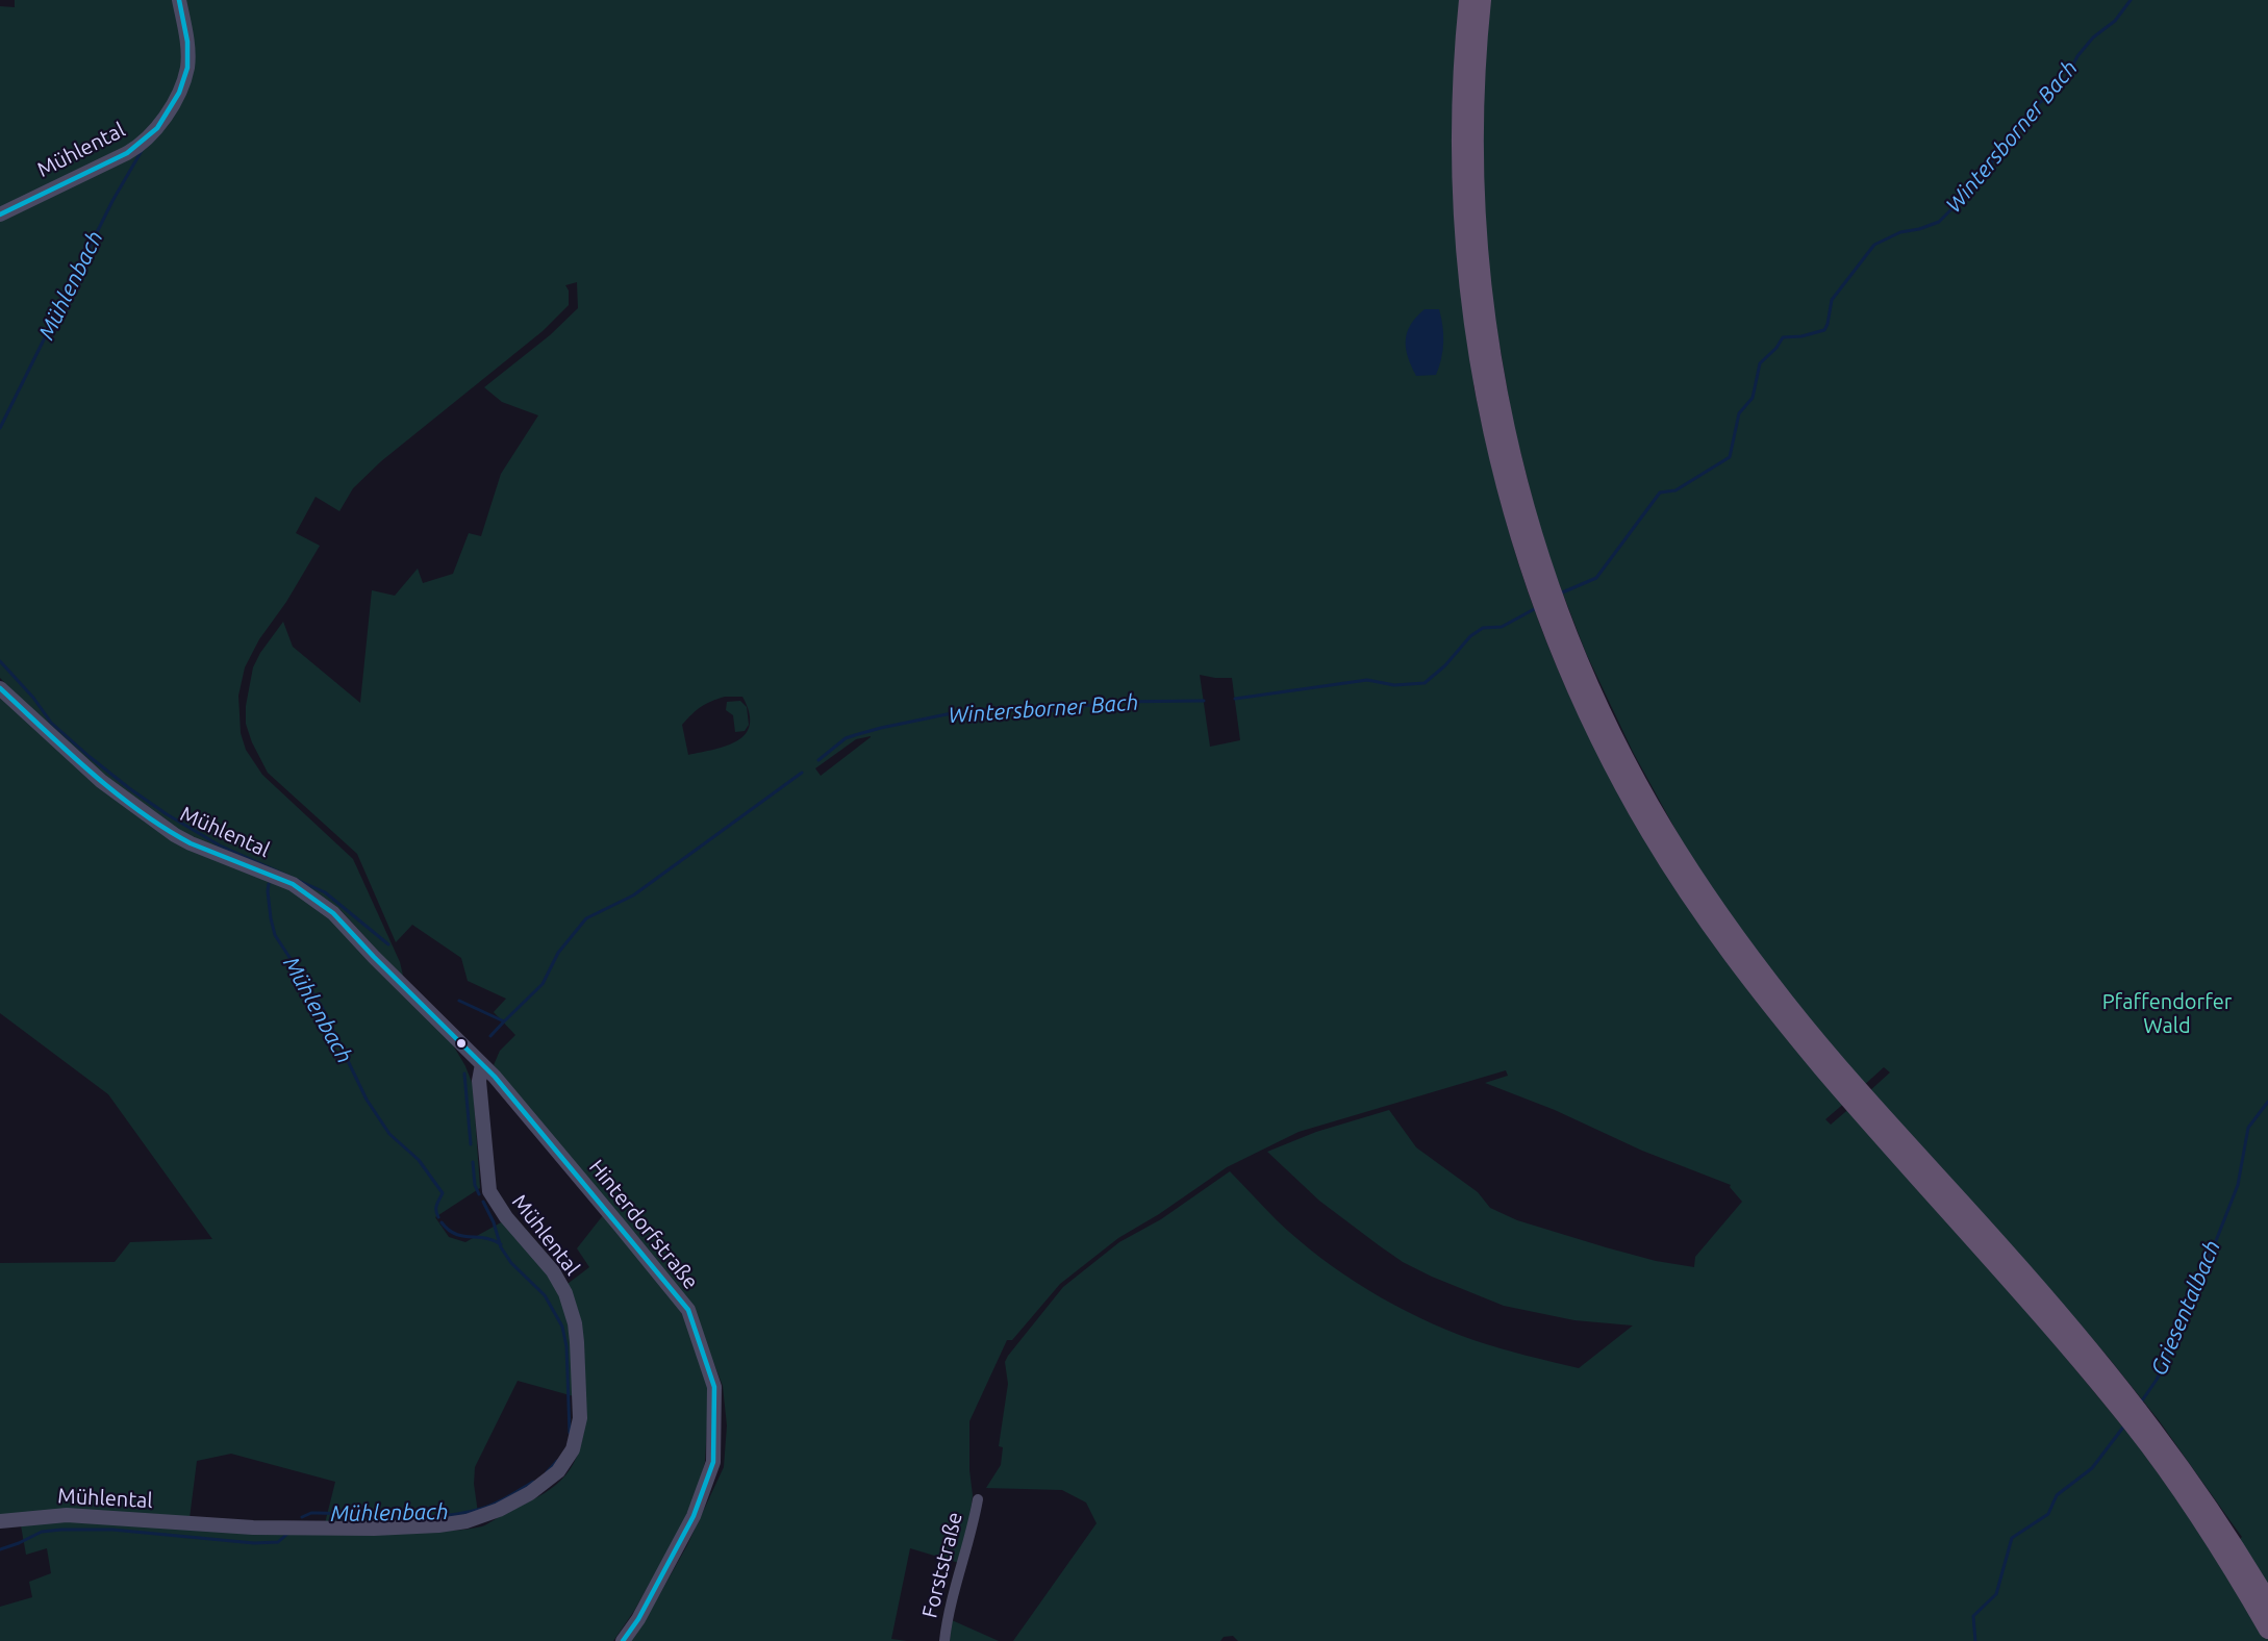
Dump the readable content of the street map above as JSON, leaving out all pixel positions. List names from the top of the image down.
{
  "streets": {
    "street": ["Mühlental", "Hinterdorfstraße", "Forststraße"]
  },
  "crossings": [
    ["Mühlental", "Hinterdorfstraße"]
  ],
  "water": ["Wintersborner Bach", "Mühlenbach", "Griesentalbach"],
  "parks": ["Pfaffendorfer Wald"]
}
